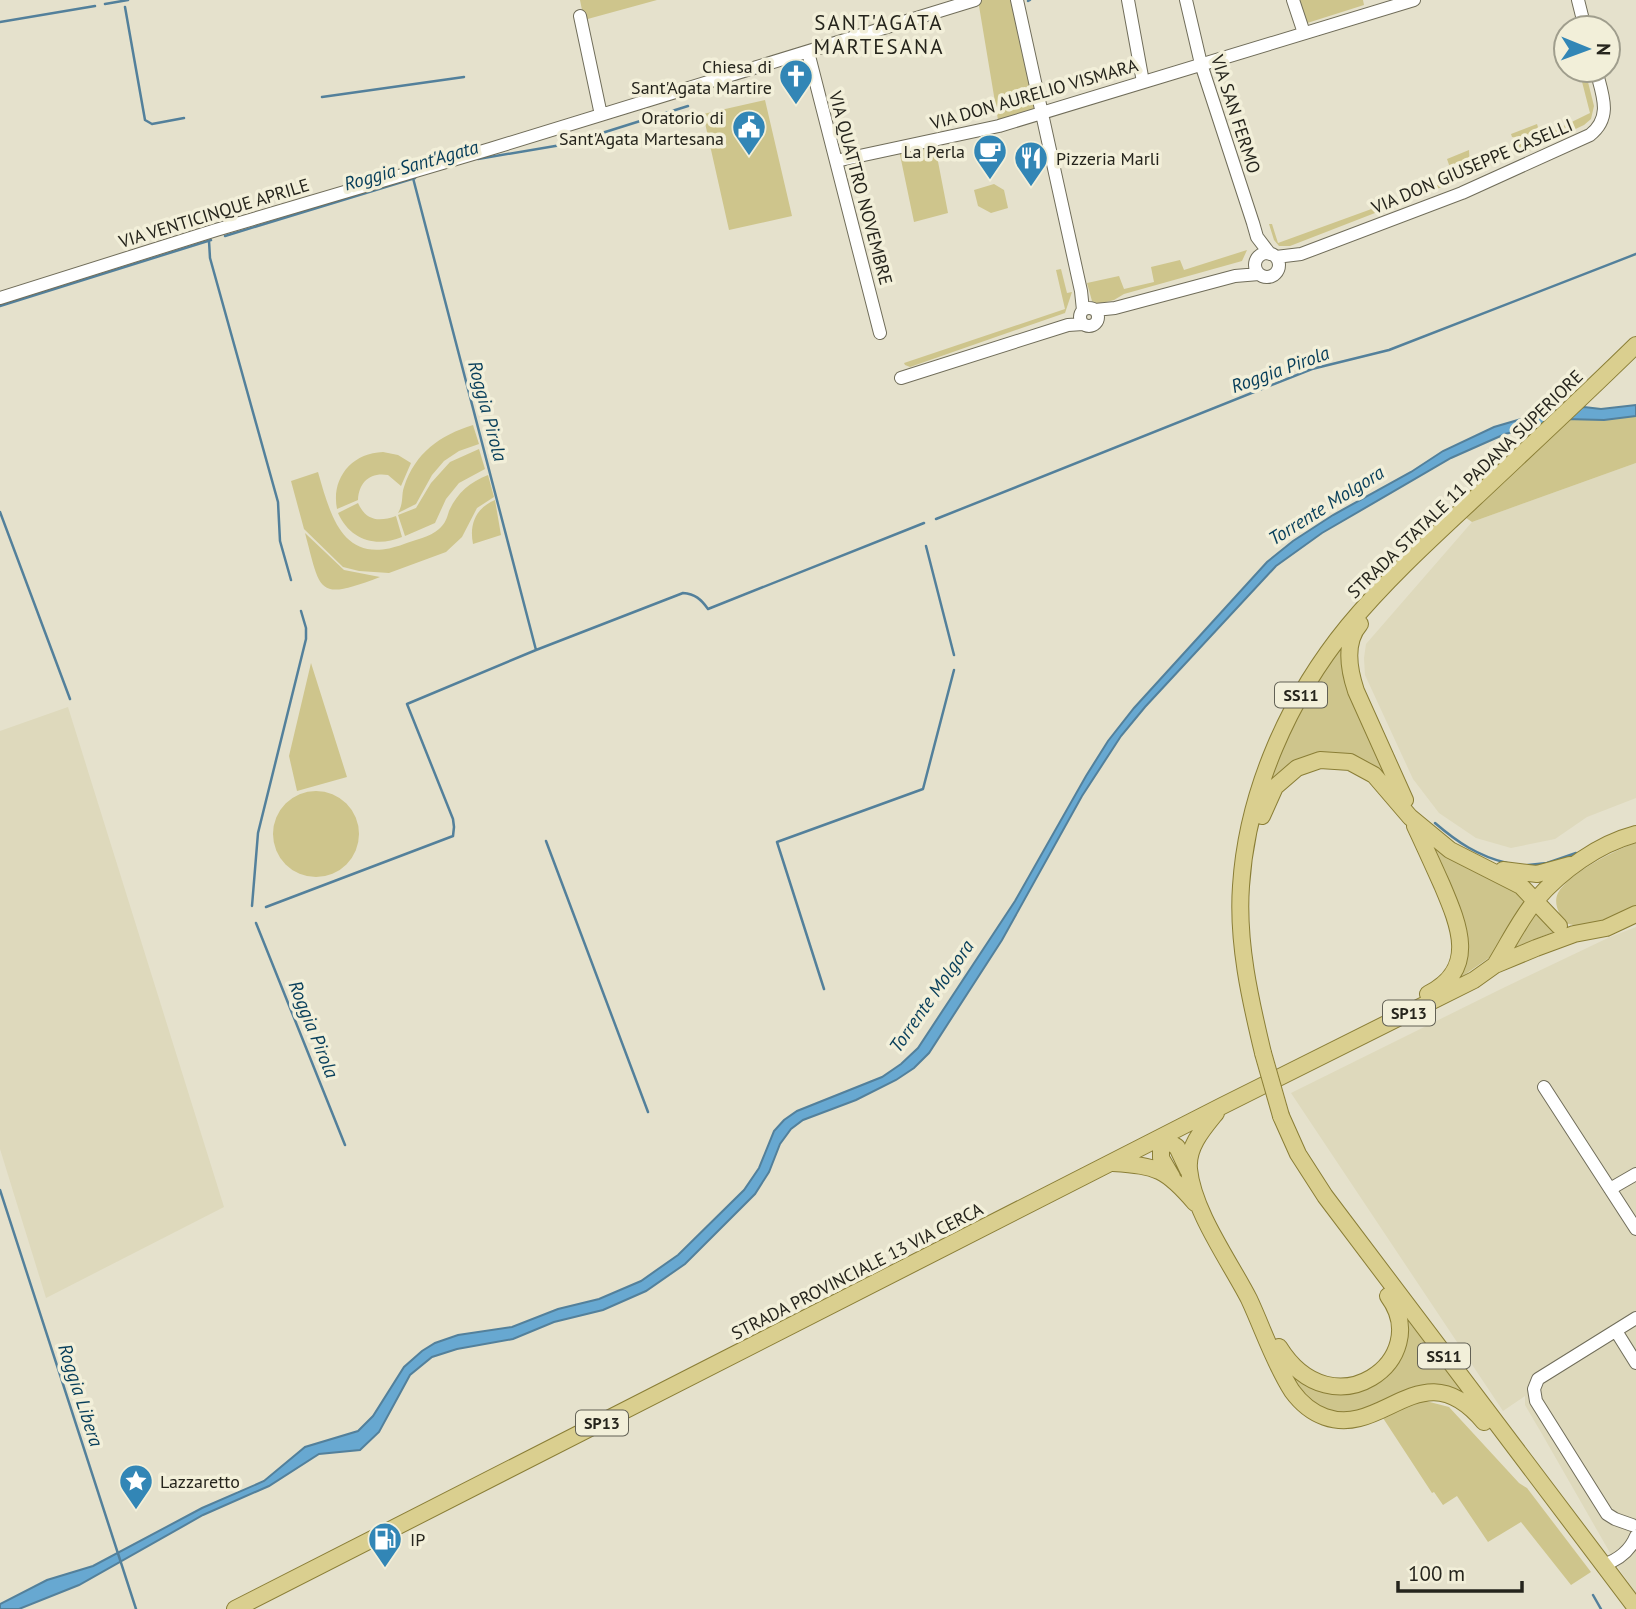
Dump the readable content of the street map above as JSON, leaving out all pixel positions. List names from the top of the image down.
{
  "streets": {
    "main road": [
      "STRADA STATALE 11 PADANA SUPERIORE",
      "SS11",
      "SP13",
      "STRADA PROVINCIALE 13 VIA CERCA"
    ],
    "street": [
      "VIA DON AURELIO VISMARA",
      "VIA SAN FERMO",
      "VIA DON GIUSEPPE CASELLI",
      "VIA QUATTRO NOVEMBRE",
      "VIA VENTICINQUE APRILE"
    ]
  },
  "crossings": [
    ["VIA DON AURELIO VISMARA", "VIA SAN FERMO"],
    ["VIA DON AURELIO VISMARA", "VIA QUATTRO NOVEMBRE"],
    ["VIA SAN FERMO", "VIA DON GIUSEPPE CASELLI"],
    ["VIA QUATTRO NOVEMBRE", "VIA VENTICINQUE APRILE"]
  ],
  "districts": ["SANT'AGATA MARTESANA"],
  "water": [
    "Roggia Sant'Agata",
    "Roggia Pirola",
    "Torrente Molgora",
    "Roggia Libera"
  ],
  "places": {
    "church": ["Chiesa di Sant'Agata Martire"],
    "public building": ["Oratorio di Sant'Agata Martesana"],
    "cafe": ["La Perla"],
    "restaurant": ["Pizzeria Marli"],
    "place": ["Lazzaretto"],
    "fuel station": ["IP"]
  },
  "scale_bar": "100 m",
  "north": "right"
}
